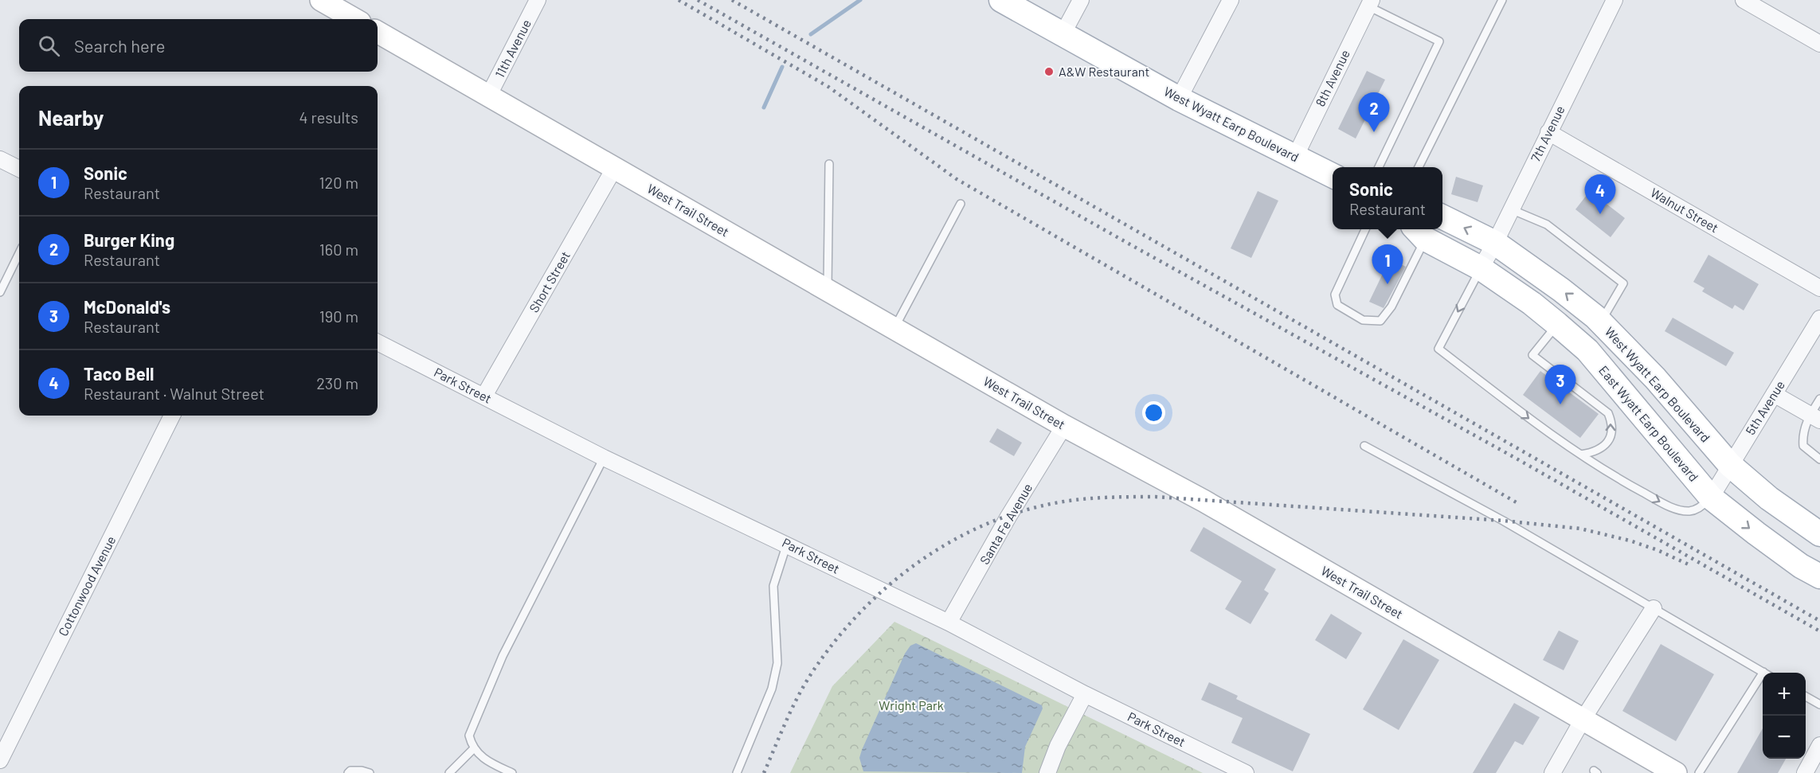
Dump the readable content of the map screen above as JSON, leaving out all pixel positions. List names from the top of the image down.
{
  "streets": {
    "main road": ["West Wyatt Earp Boulevard", "West Trail Street", "East Wyatt Earp Boulevard"],
    "street": [
      "11th Avenue",
      "8th Avenue",
      "7th Avenue",
      "Walnut Street",
      "Short Street",
      "Park Street",
      "5th Avenue",
      "Santa Fe Avenue",
      "Cottonwood Avenue"
    ]
  },
  "crossings": [
    ["11th Avenue", "West Trail Street"],
    ["8th Avenue", "West Wyatt Earp Boulevard"],
    ["West Wyatt Earp Boulevard", "7th Avenue"],
    ["West Wyatt Earp Boulevard", "5th Avenue"],
    ["7th Avenue", "Walnut Street"],
    ["West Trail Street", "Short Street"],
    ["West Trail Street", "Santa Fe Avenue"],
    ["Short Street", "Park Street"],
    ["Park Street", "Santa Fe Avenue"],
    ["5th Avenue", "East Wyatt Earp Boulevard"]
  ],
  "parks": ["Wright Park"],
  "places": ["A&W Restaurant"],
  "page": {
    "search": "Search here",
    "heading": ["Nearby", "4 results"],
    "pins": [
      "2",
      "4",
      "1",
      "3"
    ],
    "list": [
      {
        "mark": "1",
        "name": "Sonic",
        "note": "Restaurant",
        "value": "120 m"
      },
      {
        "mark": "2",
        "name": "Burger King",
        "note": "Restaurant",
        "value": "160 m"
      },
      {
        "mark": "3",
        "name": "McDonald's",
        "note": "Restaurant",
        "value": "190 m"
      },
      {
        "mark": "4",
        "name": "Taco Bell",
        "note": "Restaurant · Walnut Street",
        "value": "230 m"
      }
    ],
    "popup": ["Sonic", "Restaurant"],
    "map_buttons": ["+", "−"]
  }
}
